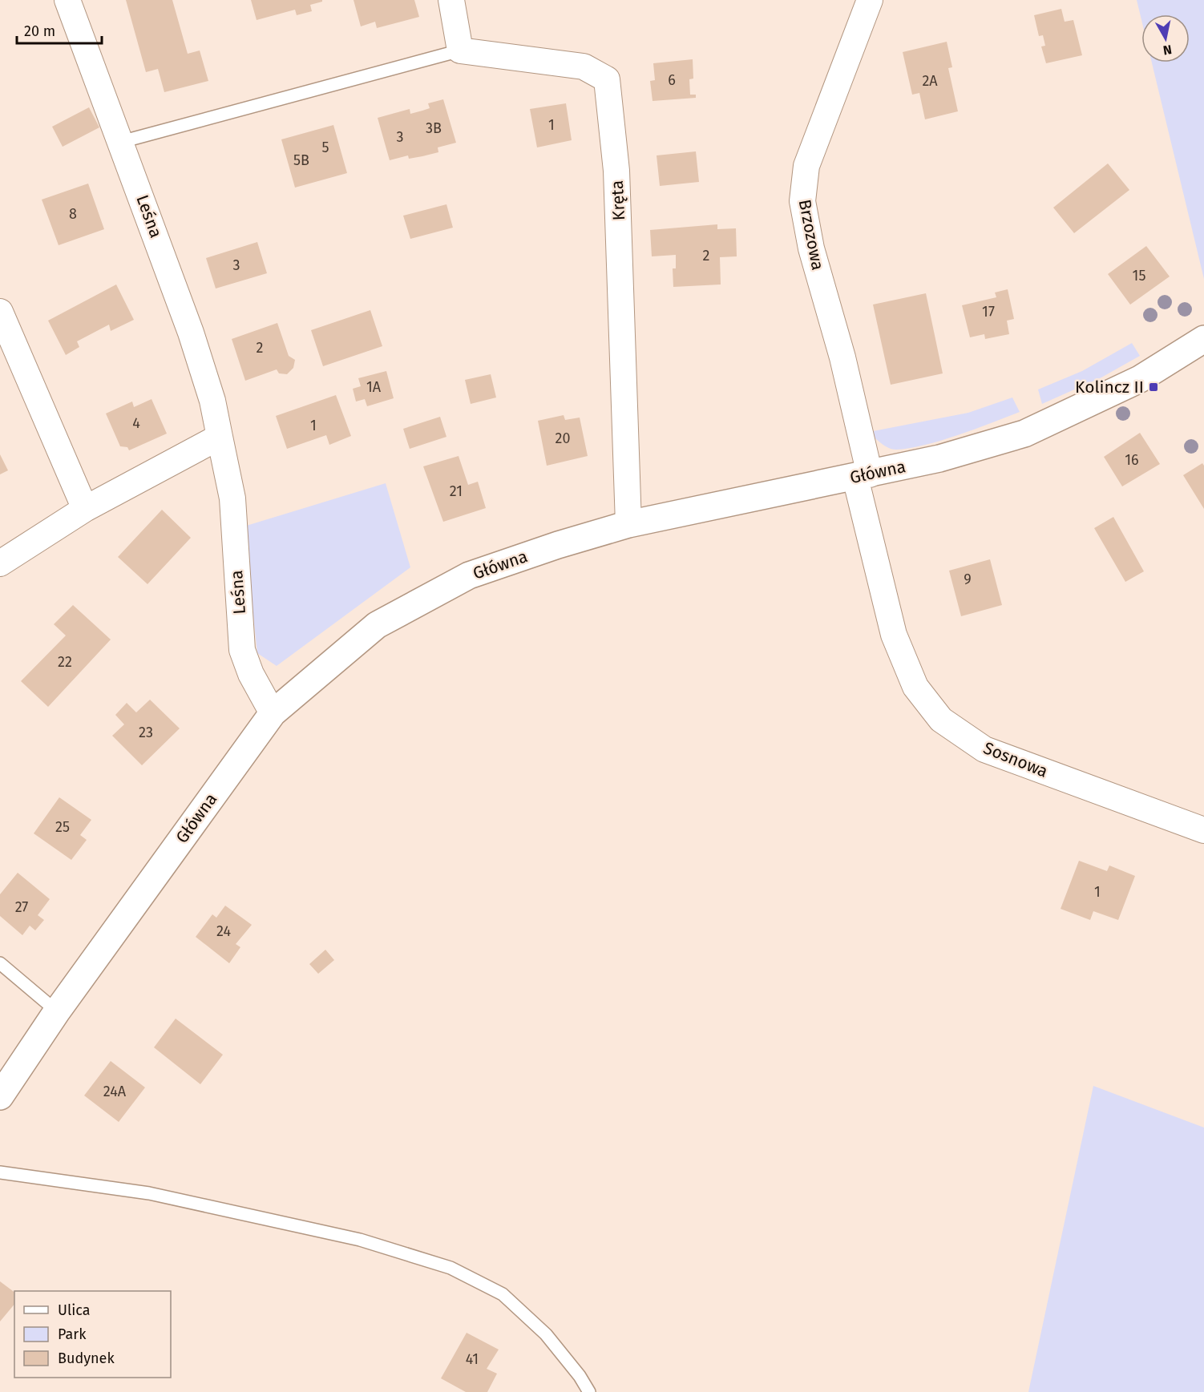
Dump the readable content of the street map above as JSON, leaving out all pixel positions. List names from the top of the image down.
{
  "streets": {
    "street": [
      "Kręta",
      "Leśna",
      "Brzozowa",
      "Główna",
      "Sosnowa"
    ]
  },
  "crossings": [
    ["Kręta", "Główna"],
    ["Leśna", "Główna"],
    ["Brzozowa", "Główna"],
    ["Brzozowa", "Sosnowa"],
    ["Główna", "Sosnowa"]
  ],
  "places": {
    "transit": ["Kolincz II"]
  },
  "house_numbers": [
    "6",
    "2A",
    "1",
    "3B",
    "3",
    "5",
    "5B",
    "8",
    "2",
    "3",
    "15",
    "17",
    "2",
    "1A",
    "4",
    "1",
    "20",
    "16",
    "21",
    "9",
    "22",
    "23",
    "25",
    "1",
    "27",
    "24",
    "24A",
    "41"
  ],
  "legend": ["Ulica", "Park", "Budynek"],
  "scale_bar": "20 m",
  "north": "bottom"
}
